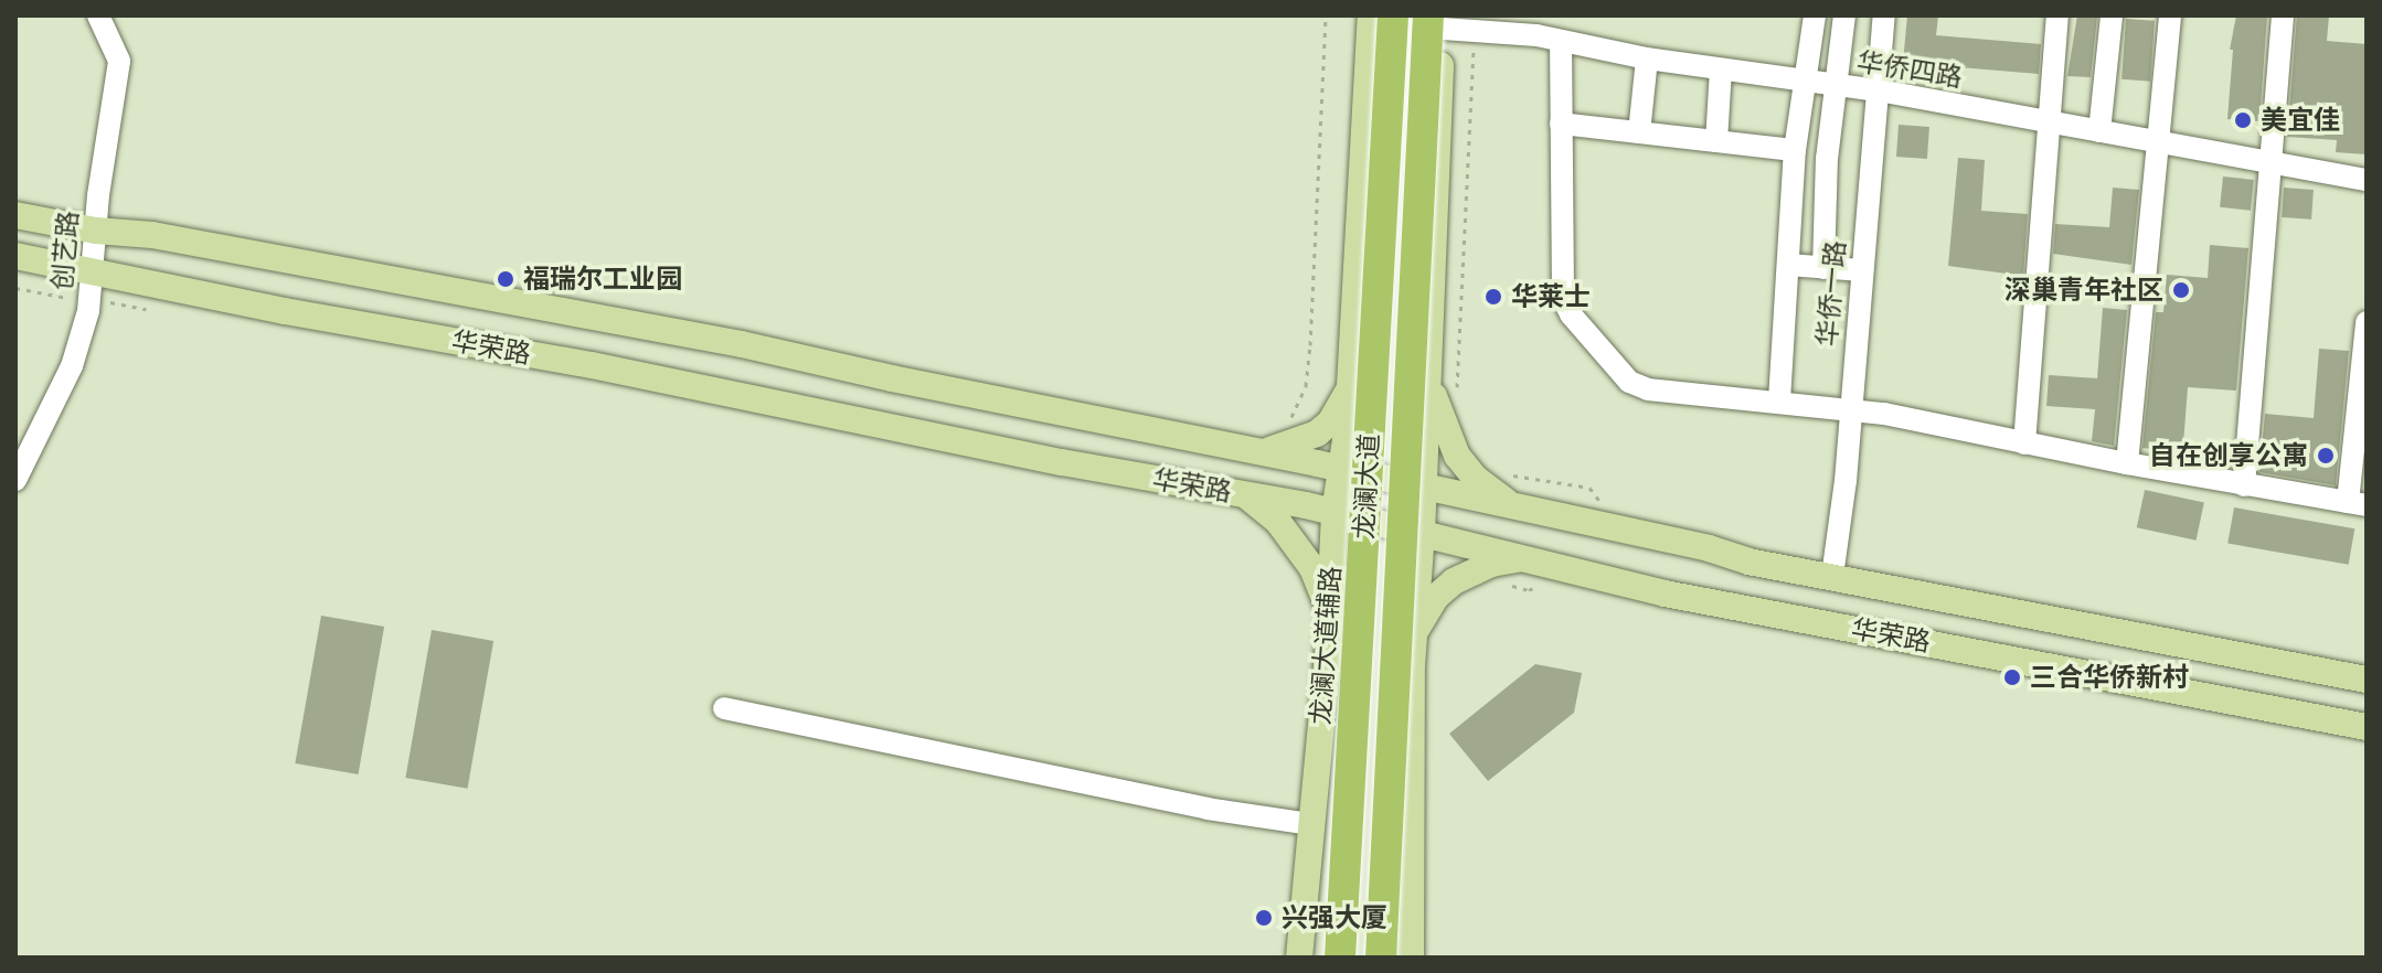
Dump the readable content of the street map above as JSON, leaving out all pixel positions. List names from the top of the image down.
{
  "streets": {
    "highway": ["龙澜大道"],
    "main road": ["华荣路", "龙澜大道辅路"],
    "street": ["华侨四路", "创艺路", "华侨一路"]
  },
  "crossings": [
    ["华侨四路", "华侨一路"],
    ["华侨四路", "龙澜大道"],
    ["创艺路", "华荣路"],
    ["华侨一路", "华荣路"],
    ["华荣路", "龙澜大道辅路"]
  ],
  "places": [
    "美宜佳",
    "福瑞尔工业园",
    "深巢青年社区",
    "华莱士",
    "自在创享公寓",
    "三合华侨新村",
    "兴强大厦"
  ]
}
